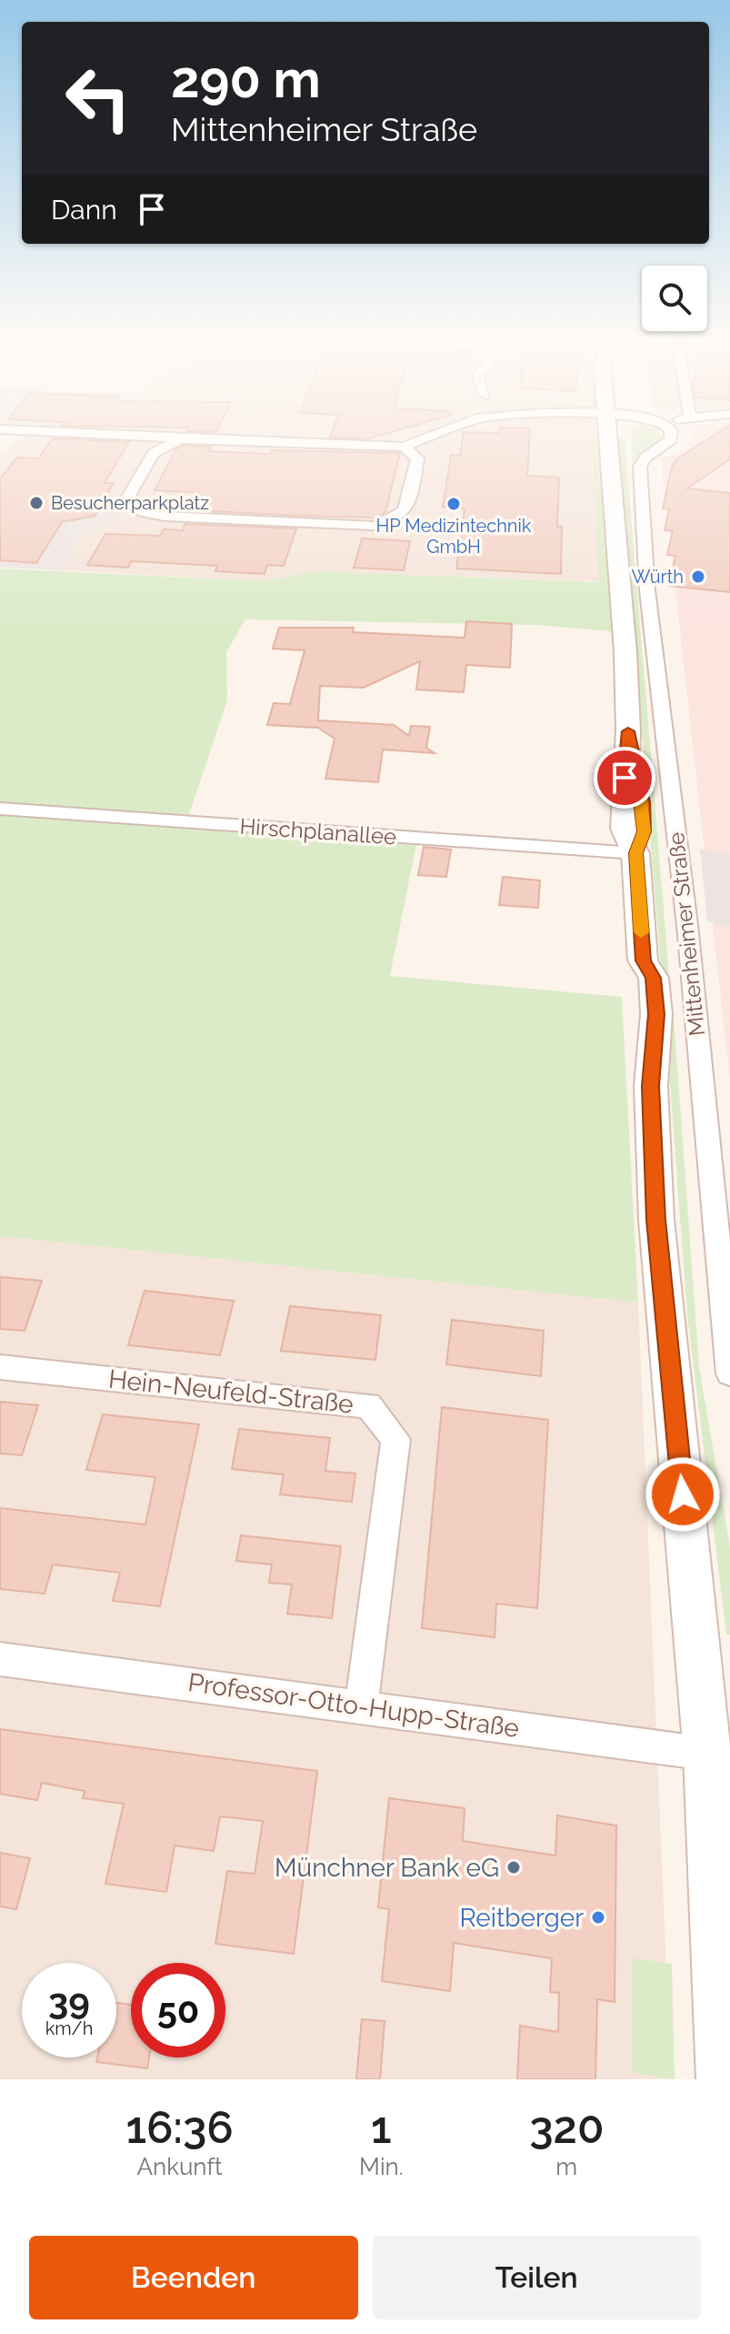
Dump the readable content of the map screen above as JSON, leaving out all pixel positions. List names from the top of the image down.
{
  "streets": {
    "main road": ["Mittenheimer Straße"],
    "street": ["Hirschplanallee", "Hein-Neufeld-Straße", "Professor-Otto-Hupp-Straße"]
  },
  "crossings": [
    ["Hirschplanallee", "Mittenheimer Straße"],
    ["Mittenheimer Straße", "Professor-Otto-Hupp-Straße"],
    ["Hein-Neufeld-Straße", "Professor-Otto-Hupp-Straße"]
  ],
  "places": [
    "Besucherparkplatz",
    "HP Medizintechnik GmbH",
    "Würth",
    "Münchner Bank eG",
    "Reitberger"
  ],
  "page": {
    "turn": ["290 m", "Mittenheimer Straße"],
    "then": "Dann",
    "speed": "39 km/h",
    "limit": "50",
    "eta": [
      "16:36",
      "Ankunft",
      "1",
      "Min.",
      "320",
      "m"
    ],
    "buttons": ["Beenden", "Teilen"]
  }
}
